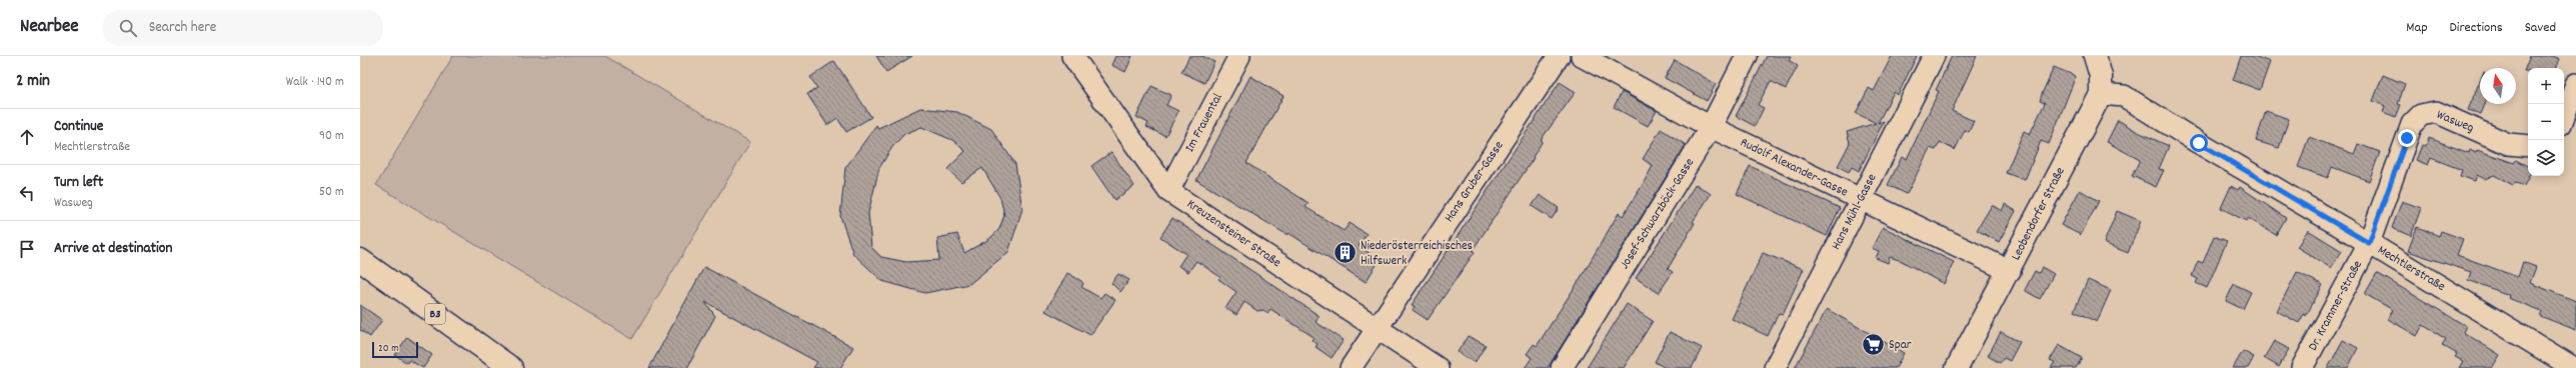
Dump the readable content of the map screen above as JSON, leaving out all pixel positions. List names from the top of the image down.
{
  "streets": {
    "main road": ["Leobendorfer Straße", "B3"],
    "street": [
      "Wasweg",
      "Im Frauental",
      "Rudolf Alexander-Gasse",
      "Hans Gruber-Gasse",
      "Hans Mühl-Gasse",
      "Josef-Schwarzböck-Gasse",
      "Kreuzensteiner Straße",
      "Mechtlerstraße",
      "Dr. Krammer-Straße"
    ]
  },
  "crossings": [
    ["Wasweg", "Mechtlerstraße"],
    ["Wasweg", "Dr. Krammer-Straße"],
    ["Im Frauental", "Kreuzensteiner Straße"],
    ["Rudolf Alexander-Gasse", "Hans Mühl-Gasse"],
    ["Rudolf Alexander-Gasse", "Josef-Schwarzböck-Gasse"],
    ["Rudolf Alexander-Gasse", "Leobendorfer Straße"],
    ["Hans Gruber-Gasse", "Kreuzensteiner Straße"],
    ["Leobendorfer Straße", "Mechtlerstraße"],
    ["Mechtlerstraße", "Dr. Krammer-Straße"]
  ],
  "places": {
    "building": ["Niederösterreichisches Hilfswerk"],
    "supermarket": ["Spar"]
  },
  "scale_bar": "20 m",
  "north": "top",
  "page": {
    "header": "Nearbee",
    "search": "Search here",
    "nav": ["Map", "Directions", "Saved"],
    "heading": ["2 min", "Walk · 140 m"],
    "map_buttons": ["+", "−"],
    "list": [
      ["Continue", "Mechtlerstraße", "90 m"],
      ["Turn left", "Wasweg", "50 m"],
      "Arrive at destination"
    ],
    "scale": "20 m"
  }
}
